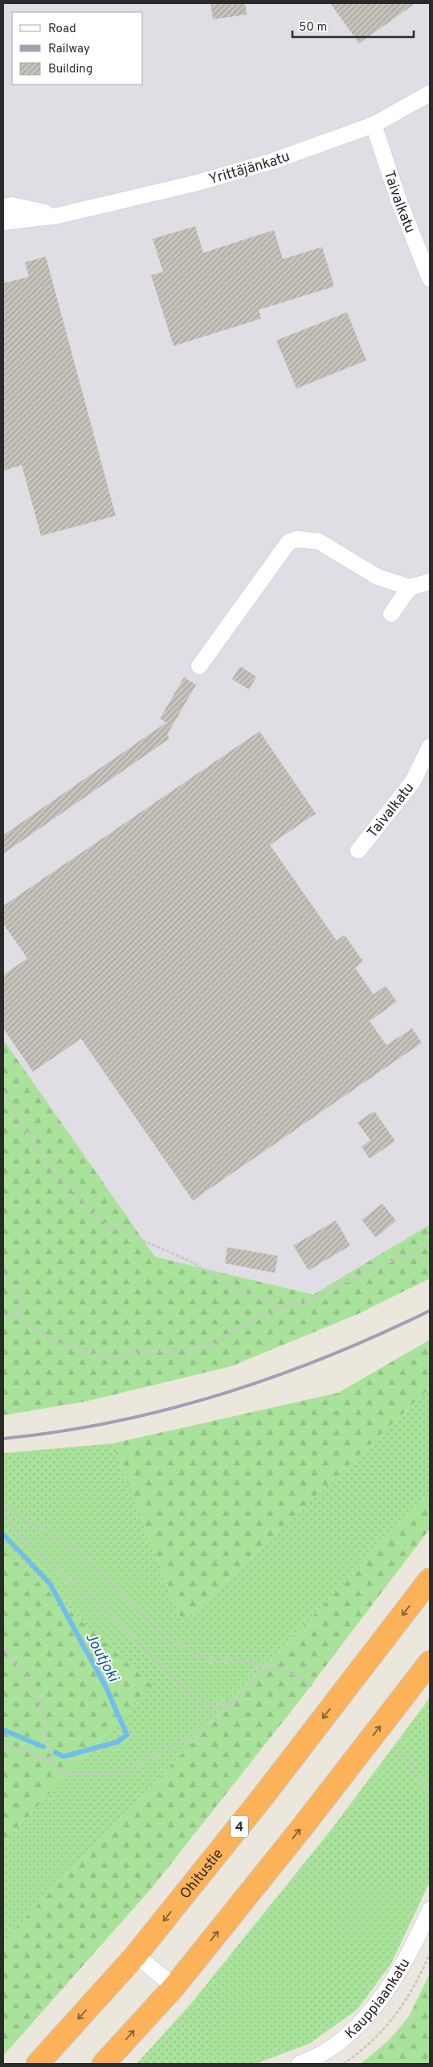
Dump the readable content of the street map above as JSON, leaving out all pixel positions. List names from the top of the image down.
{
  "streets": {
    "highway": ["4", "Ohitustie"],
    "street": ["Yrittäjänkatu", "Taivalkatu", "Kauppiaankatu"]
  },
  "crossings": [
    ["Yrittäjänkatu", "Taivalkatu"]
  ],
  "water": ["Joutjoki"],
  "legend": ["Road", "Railway", "Building"],
  "scale_bar": "50 m"
}
